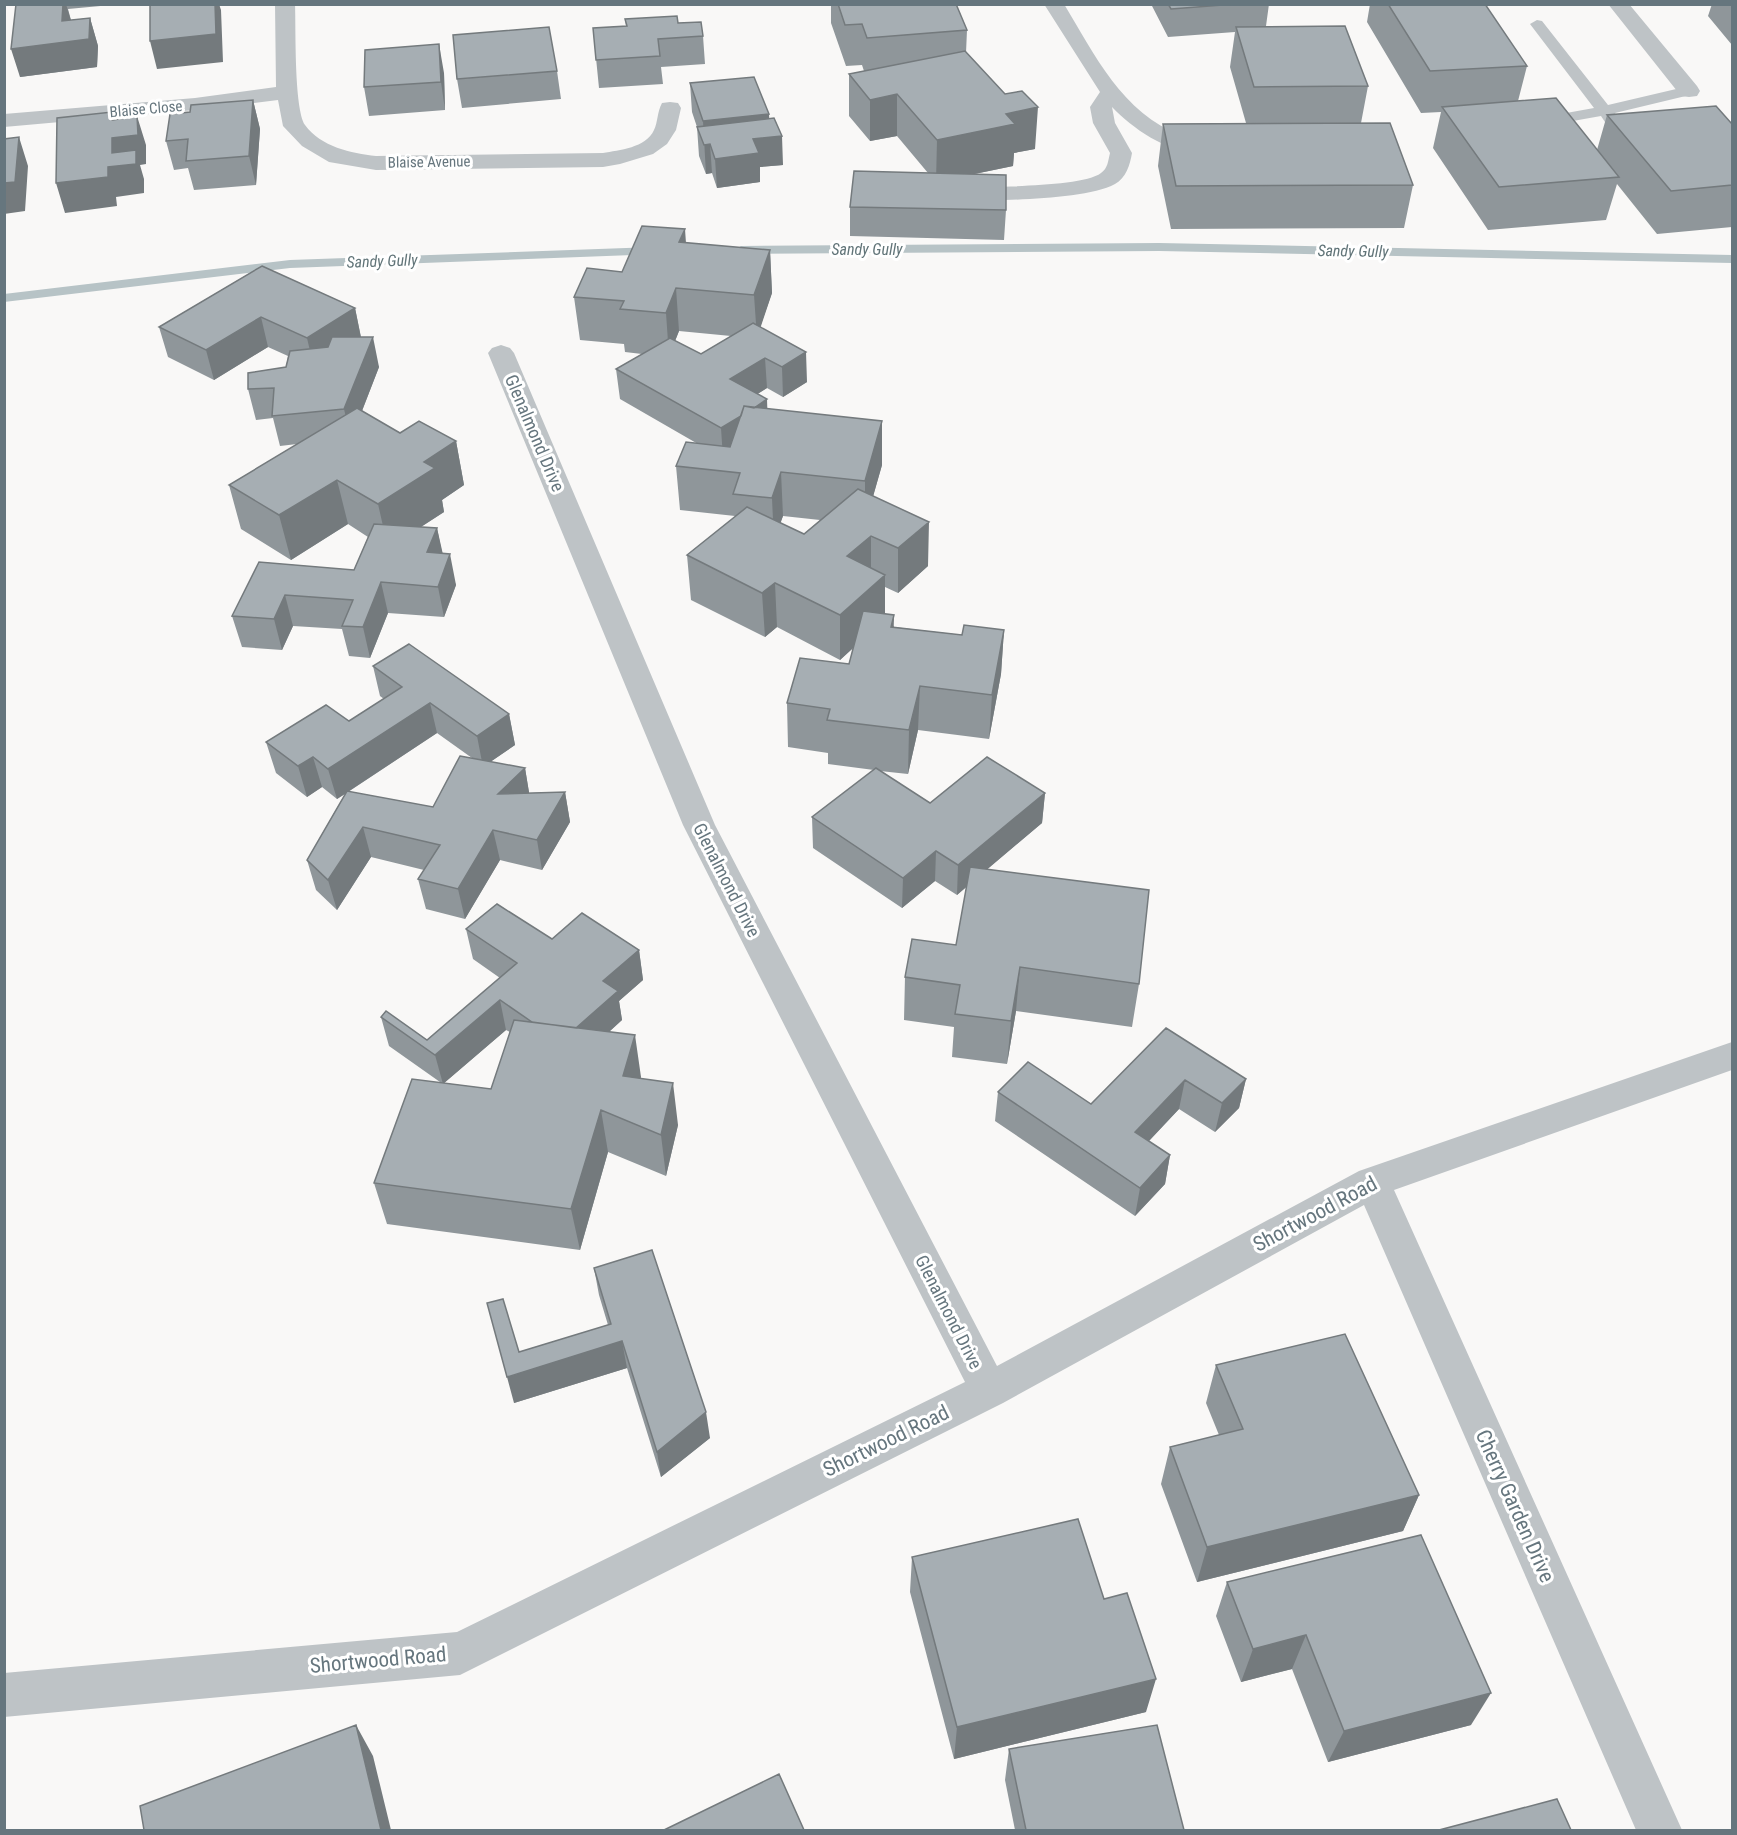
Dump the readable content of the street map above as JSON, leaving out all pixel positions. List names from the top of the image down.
{
  "streets": {
    "street": [
      "Blaise Close",
      "Blaise Avenue",
      "Glenalmond Drive",
      "Shortwood Road",
      "Cherry Garden Drive"
    ]
  },
  "crossings": [
    ["Blaise Close", "Blaise Avenue"],
    ["Glenalmond Drive", "Shortwood Road"],
    ["Shortwood Road", "Cherry Garden Drive"]
  ],
  "water": ["Sandy Gully"]
}
